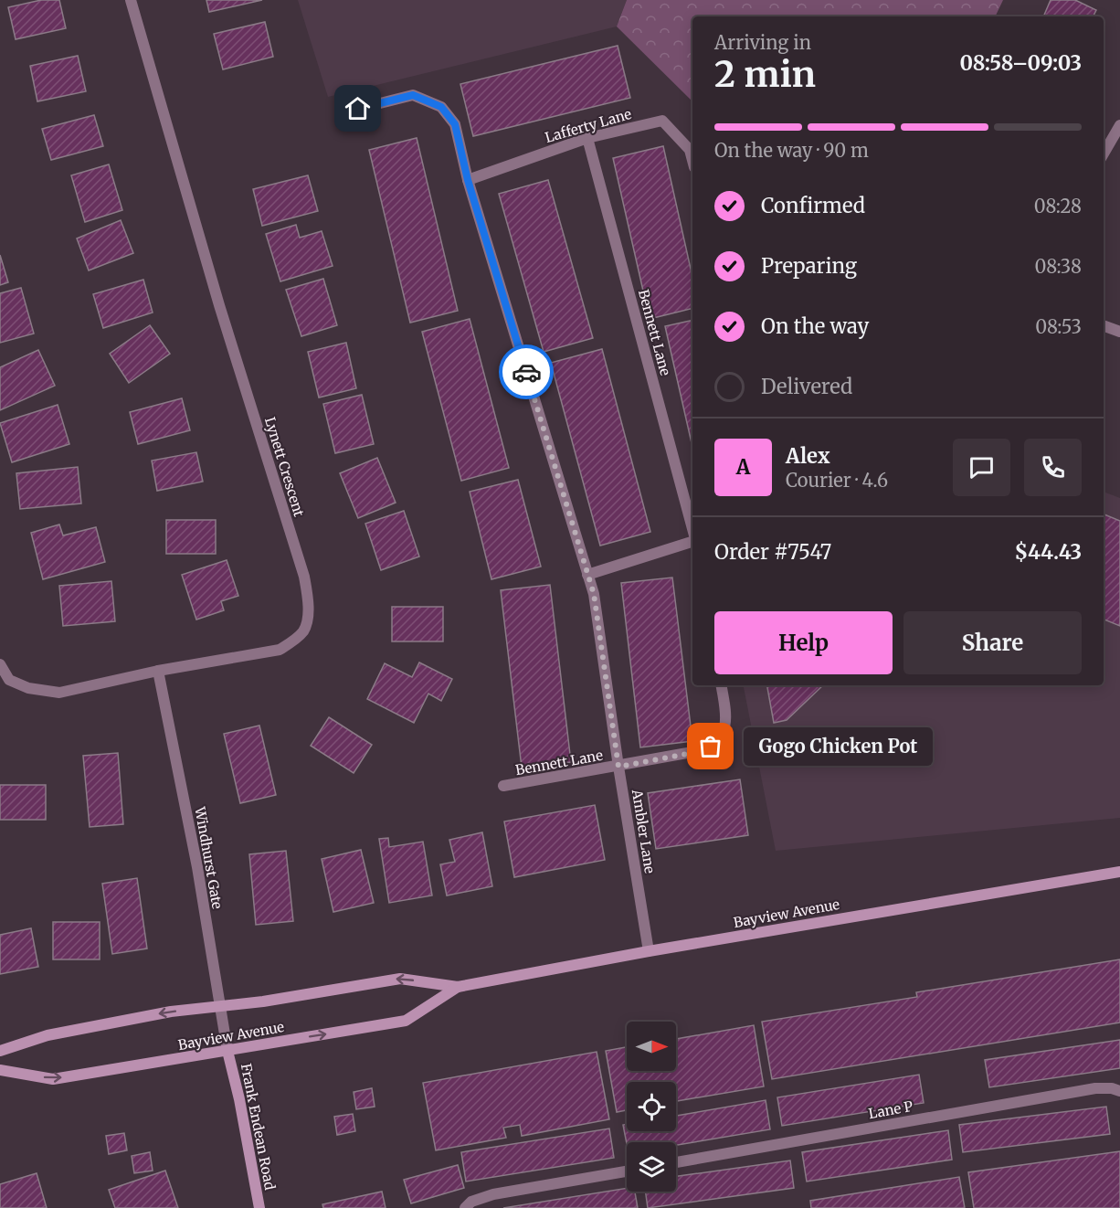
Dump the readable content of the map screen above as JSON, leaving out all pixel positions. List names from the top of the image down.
{
  "streets": {
    "main road": ["Bayview Avenue", "Frank Endean Road"],
    "street": [
      "Lafferty Lane",
      "Bennett Lane",
      "Lynett Crescent",
      "Ambler Lane",
      "Windhurst Gate",
      "Lane P"
    ]
  },
  "crossings": [
    ["Lafferty Lane", "Bennett Lane"],
    ["Lafferty Lane", "Ambler Lane"],
    ["Bennett Lane", "Ambler Lane"],
    ["Lynett Crescent", "Windhurst Gate"],
    ["Ambler Lane", "Bayview Avenue"],
    ["Windhurst Gate", "Bayview Avenue"],
    ["Windhurst Gate", "Frank Endean Road"],
    ["Bayview Avenue", "Frank Endean Road"]
  ],
  "places": ["Gogo Chicken Pot"],
  "north": "right",
  "page": {
    "heading": ["2 min", "Arriving in", "08:58–09:03"],
    "panel": [
      "Alex",
      "Courier · 4.6",
      "Order #7547",
      "$44.43"
    ],
    "bar": "On the way · 90 m",
    "list": [
      ["Confirmed", "08:28"],
      ["Preparing", "08:38"],
      ["On the way", "08:53"],
      "Delivered"
    ],
    "round": "A",
    "buttons": ["Help", "Share"],
    "bubble": "Gogo Chicken Pot"
  }
}
